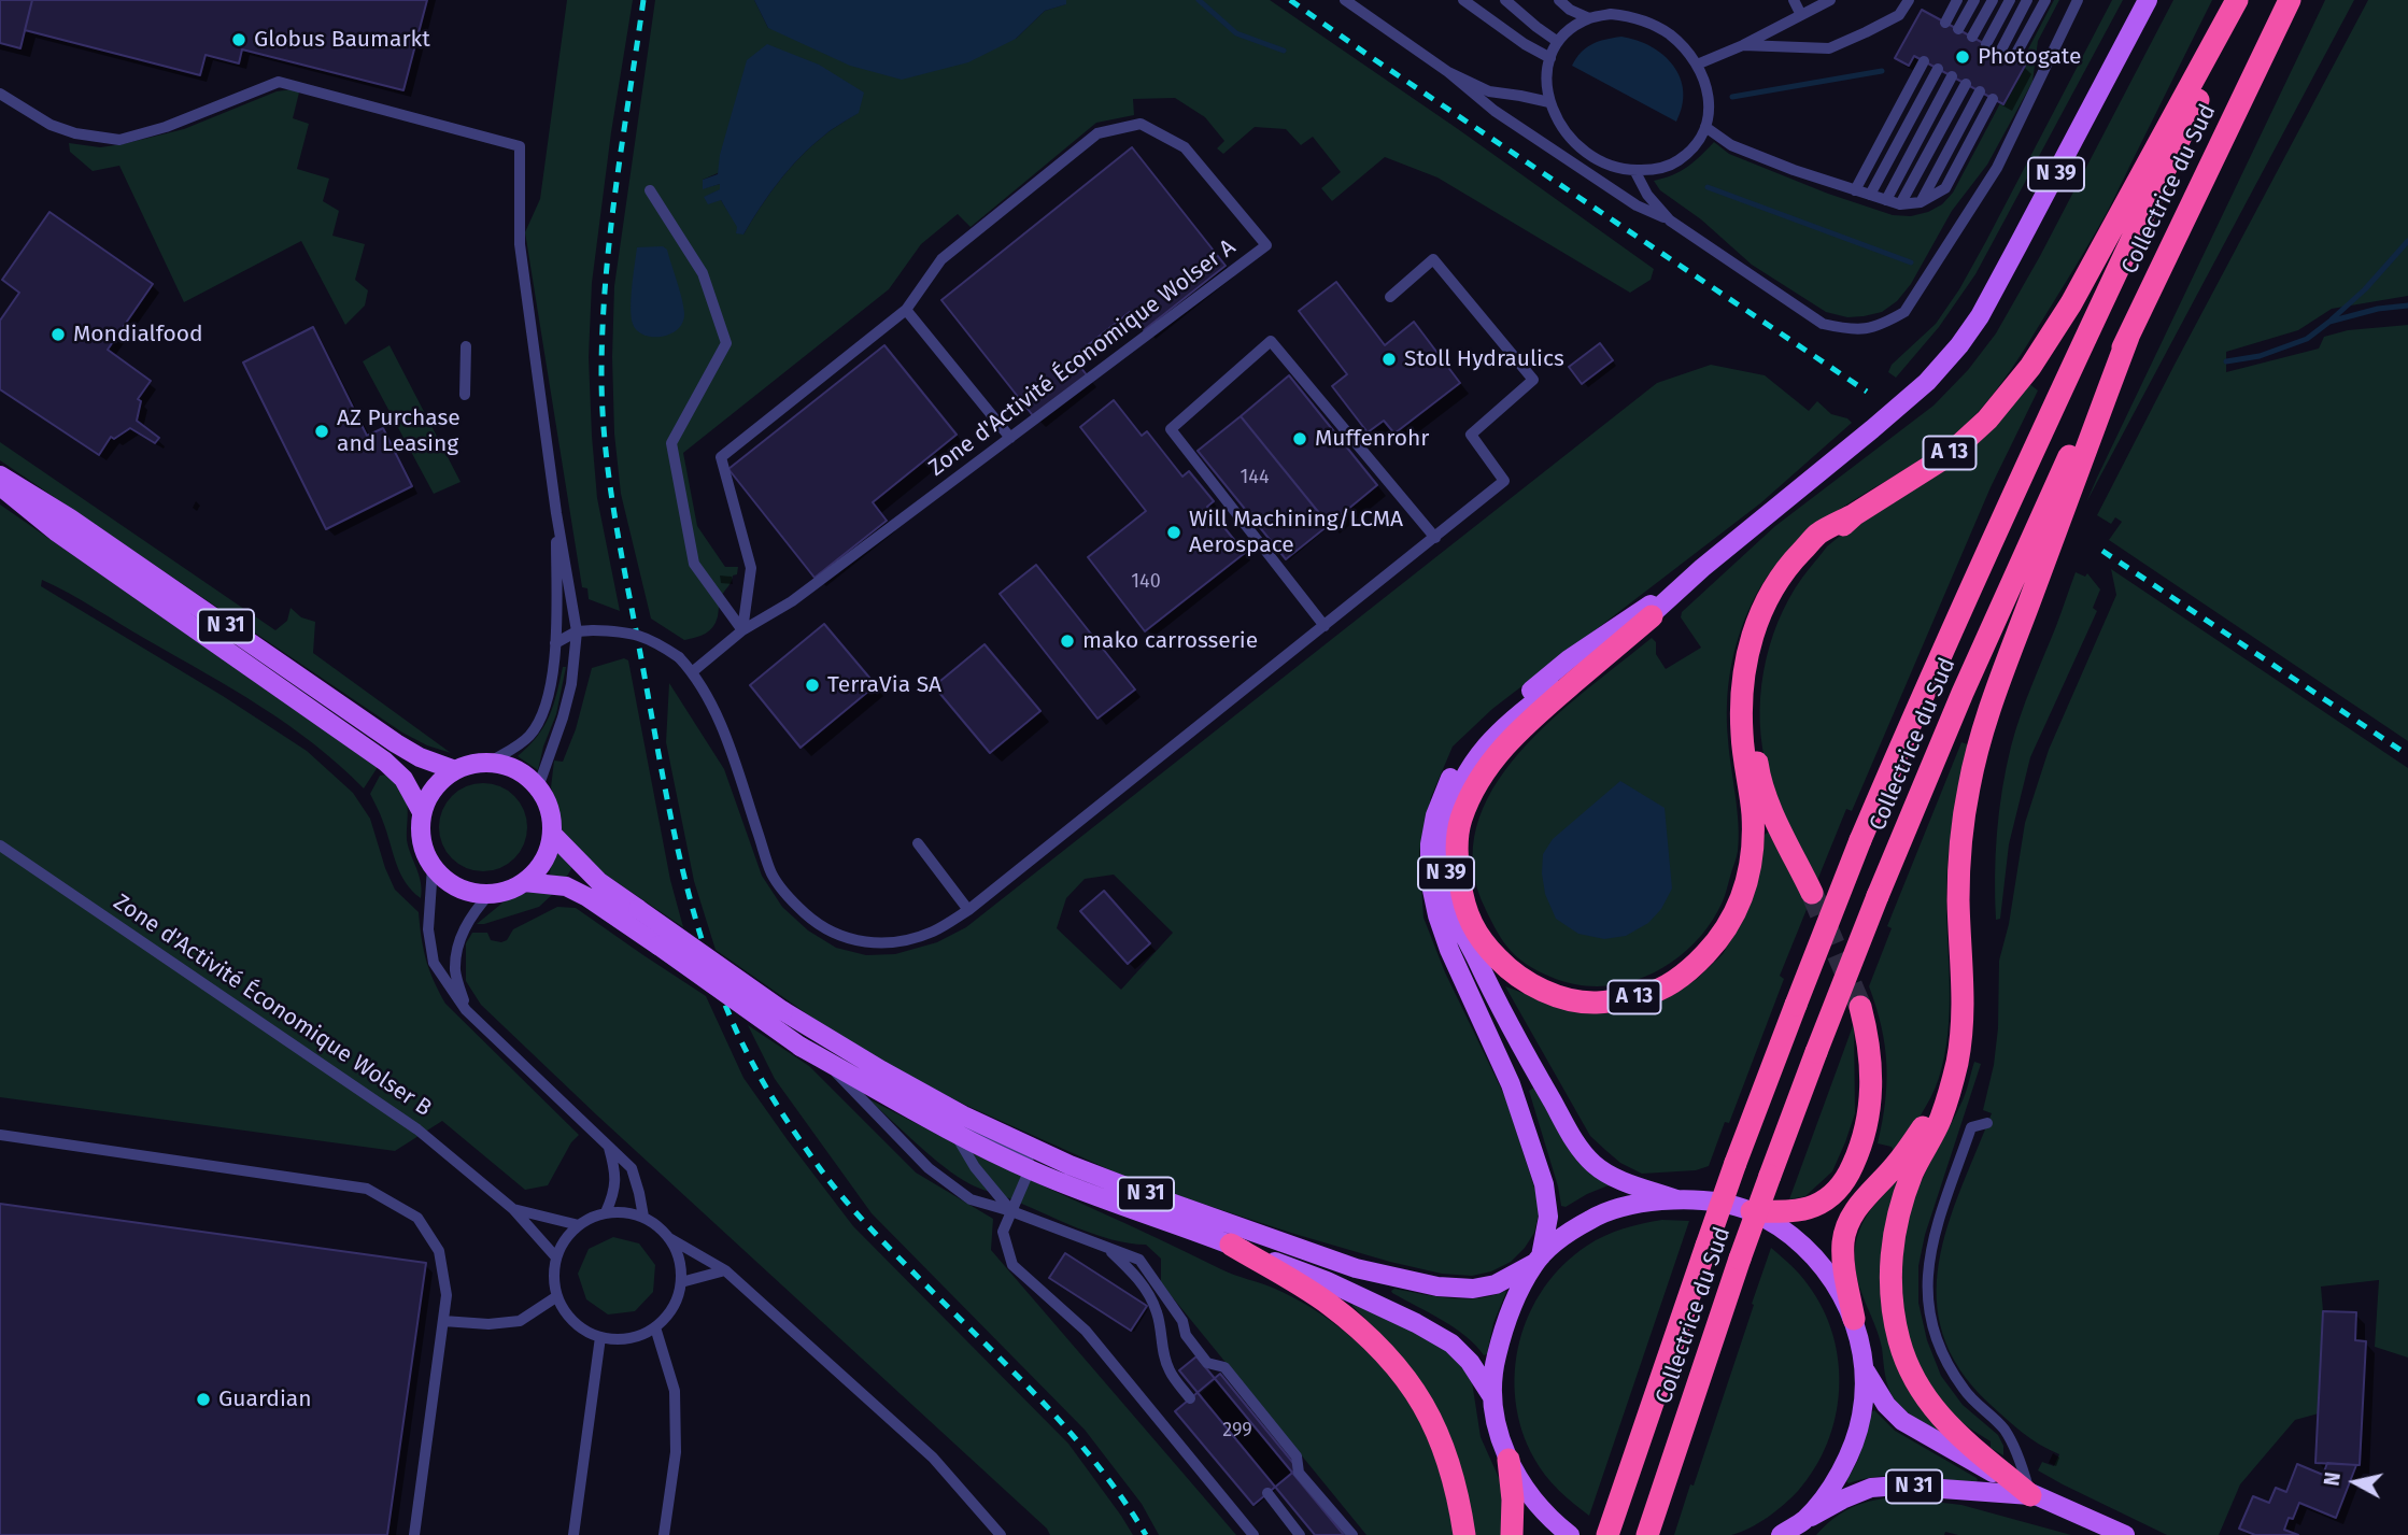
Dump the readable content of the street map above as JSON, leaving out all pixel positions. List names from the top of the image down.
{
  "streets": {
    "highway": ["Collectrice du Sud", "A 13"],
    "main road": ["N 39", "N 31"],
    "lane": ["Zone d'Activité Économique Wolser A", "Zone d'Activité Économique Wolser B"]
  },
  "crossings": [
    ["N 39", "A 13"],
    ["N 39", "N 31"]
  ],
  "places": [
    "Globus Baumarkt",
    "Photogate",
    "Mondialfood",
    "Stoll Hydraulics",
    "AZ Purchase and Leasing",
    "Muffenrohr",
    "Will Machining/LCMA Aerospace",
    "mako carrosserie",
    "TerraVia SA",
    "Guardian"
  ],
  "house_numbers": ["144", "140", "299"],
  "north": "left"
}
